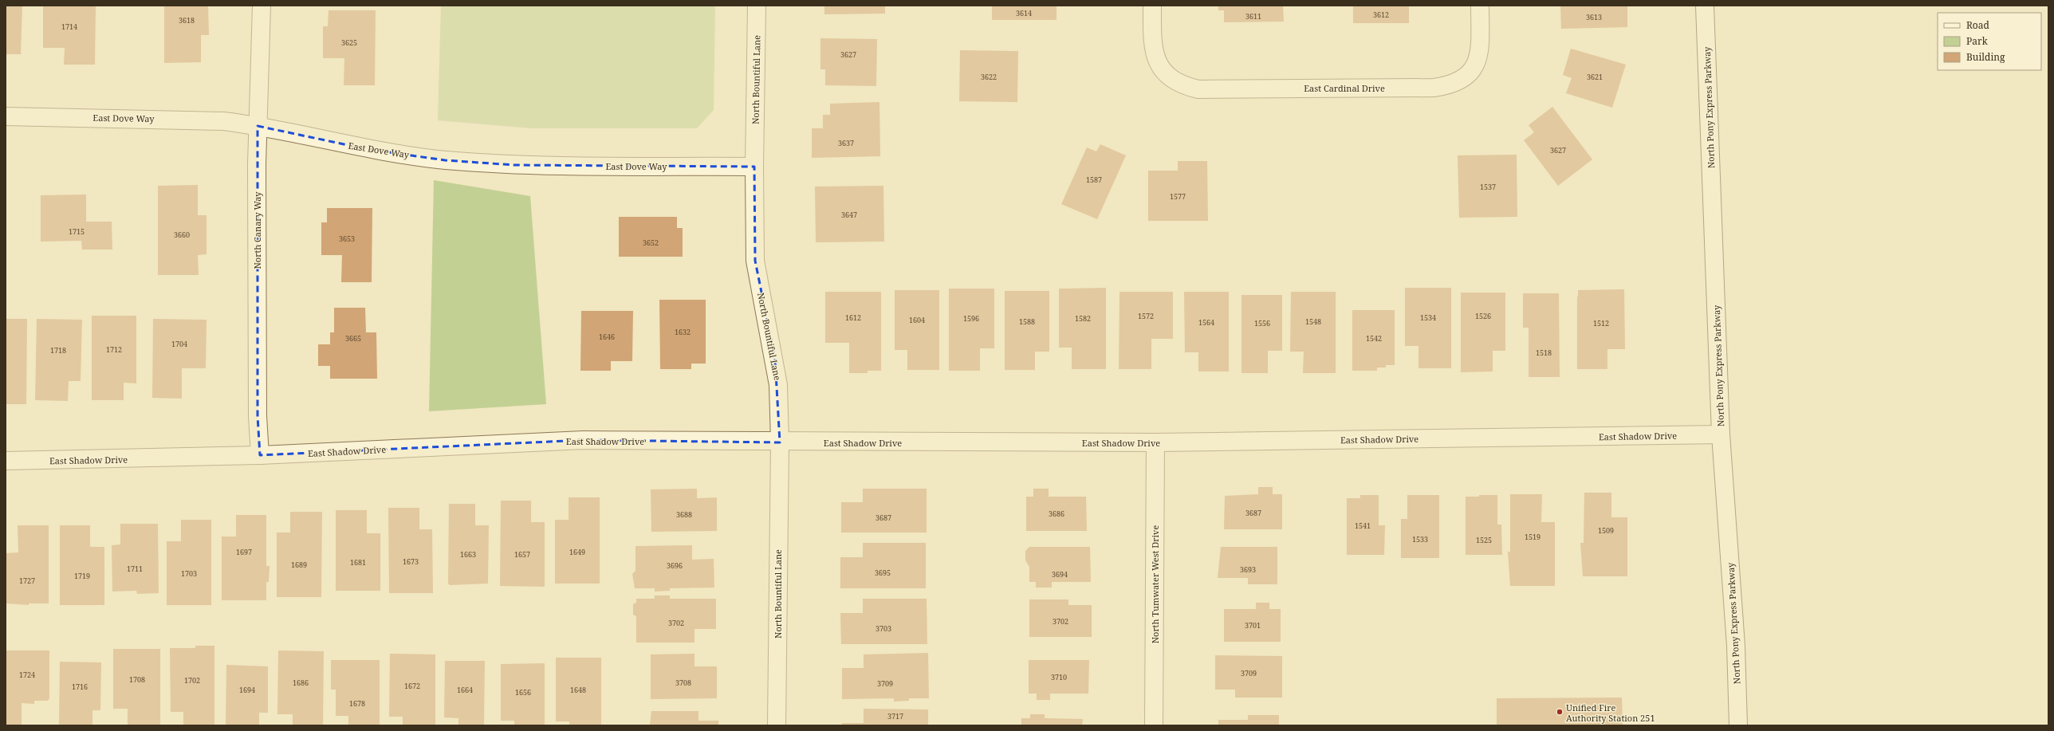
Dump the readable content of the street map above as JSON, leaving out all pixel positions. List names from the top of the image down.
{
  "streets": {
    "street": [
      "North Bountiful Lane",
      "East Cardinal Drive",
      "North Pony Express Parkway",
      "East Dove Way",
      "North Canary Way",
      "East Shadow Drive",
      "North Tumwater West Drive"
    ]
  },
  "crossings": [
    ["North Bountiful Lane", "East Dove Way"],
    ["North Bountiful Lane", "East Shadow Drive"],
    ["North Pony Express Parkway", "East Shadow Drive"],
    ["East Dove Way", "North Canary Way"],
    ["North Canary Way", "East Shadow Drive"],
    ["East Shadow Drive", "North Tumwater West Drive"]
  ],
  "places": ["Unified Fire Authority Station 251"],
  "house_numbers": [
    "3614",
    "3612",
    "3611",
    "3613",
    "3618",
    "1714",
    "3625",
    "3627",
    "3622",
    "3621",
    "3637",
    "3627",
    "1587",
    "1537",
    "1577",
    "3647",
    "1715",
    "3660",
    "3653",
    "3652",
    "1572",
    "1526",
    "1612",
    "1534",
    "1596",
    "1582",
    "1604",
    "1588",
    "1548",
    "1564",
    "1556",
    "1512",
    "1632",
    "1646",
    "3665",
    "1542",
    "1704",
    "1712",
    "1718",
    "1518",
    "3687",
    "3686",
    "3688",
    "3687",
    "1541",
    "1509",
    "1519",
    "1533",
    "1525",
    "1697",
    "1649",
    "1663",
    "1657",
    "1673",
    "1681",
    "1689",
    "3696",
    "1711",
    "3693",
    "3695",
    "1703",
    "3694",
    "1719",
    "1727",
    "3702",
    "3702",
    "3701",
    "3703",
    "3709",
    "1724",
    "3710",
    "1708",
    "1702",
    "1686",
    "3708",
    "3709",
    "1672",
    "1716",
    "1694",
    "1664",
    "1648",
    "1656",
    "1678",
    "3717"
  ],
  "legend": ["Road", "Park", "Building"]
}
